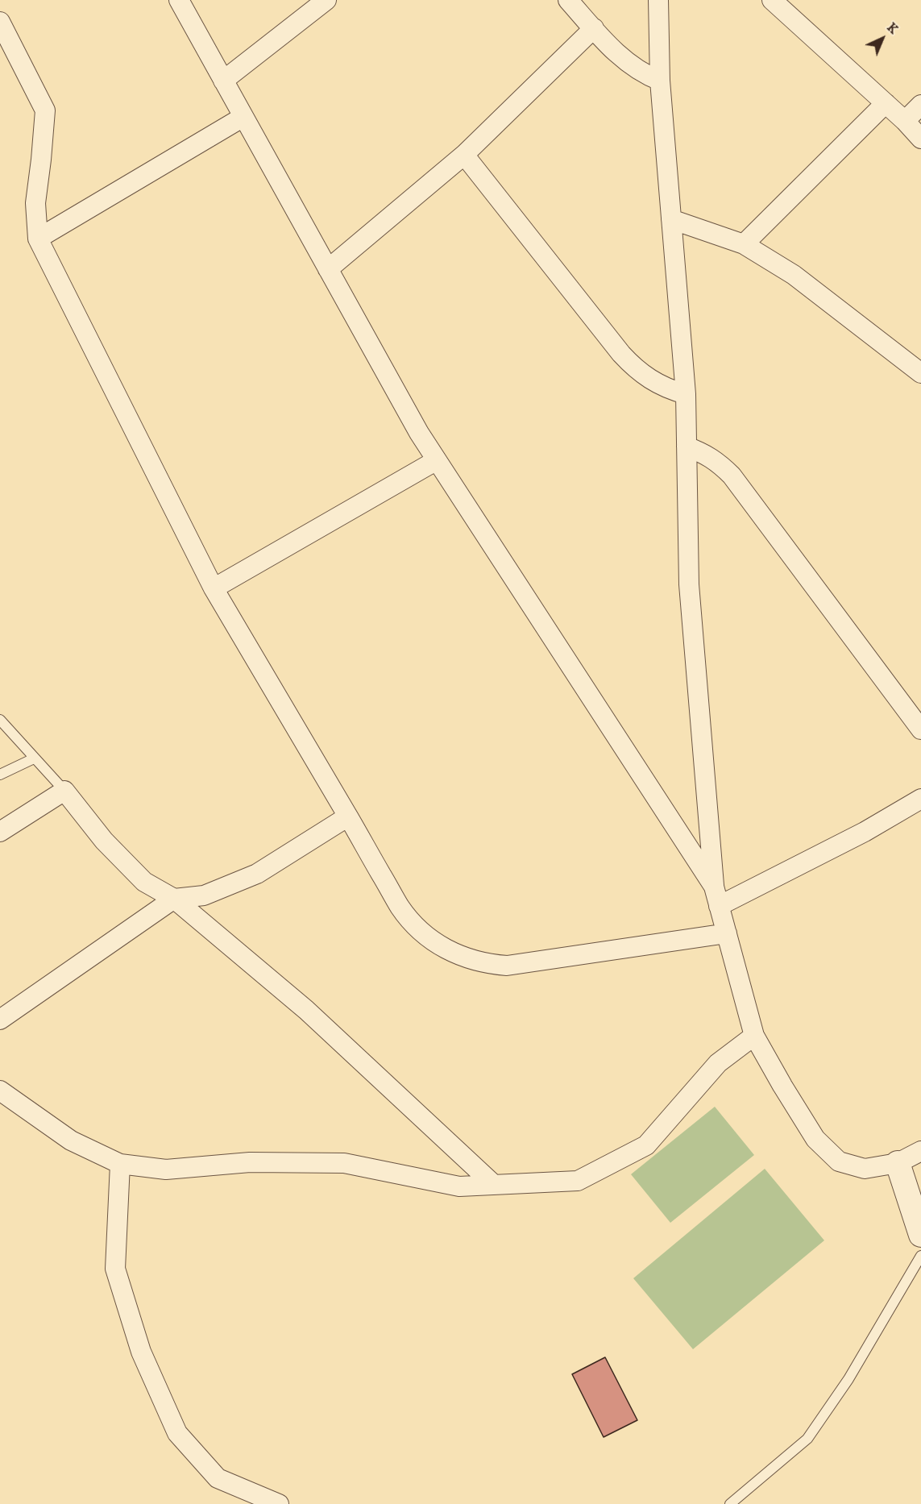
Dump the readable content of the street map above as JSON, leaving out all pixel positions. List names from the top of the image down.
{
  "north": "top right"
}
